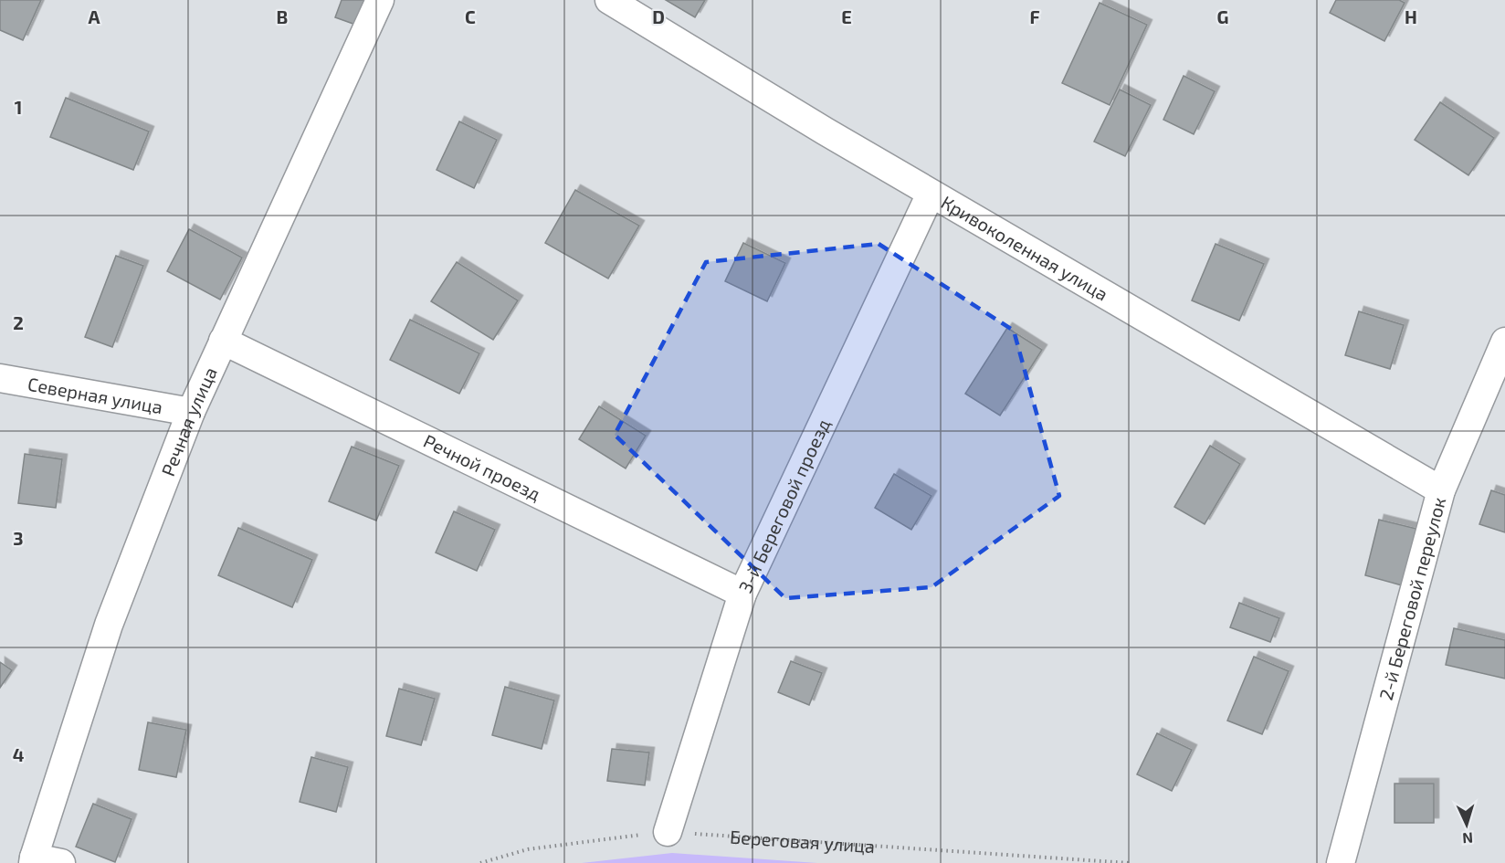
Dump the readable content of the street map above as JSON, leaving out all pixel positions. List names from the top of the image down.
{
  "streets": {
    "street": [
      "Кривоколенная улица",
      "Северная улица",
      "Речная улица",
      "Речной проезд",
      "3-й Береговой проезд",
      "2-й Береговой переулок"
    ],
    "path": ["Береговая улица"]
  },
  "crossings": [
    ["Кривоколенная улица", "3-й Береговой проезд"],
    ["Кривоколенная улица", "2-й Береговой переулок"],
    ["Северная улица", "Речная улица"],
    ["Речная улица", "Речной проезд"],
    ["Речной проезд", "3-й Береговой проезд"],
    ["3-й Береговой проезд", "Береговая улица"]
  ],
  "north": "bottom",
  "grid": {
    "columns": [
      "A",
      "B",
      "C",
      "D",
      "E",
      "F",
      "G",
      "H"
    ],
    "rows": [
      "1",
      "2",
      "3",
      "4"
    ]
  }
}
